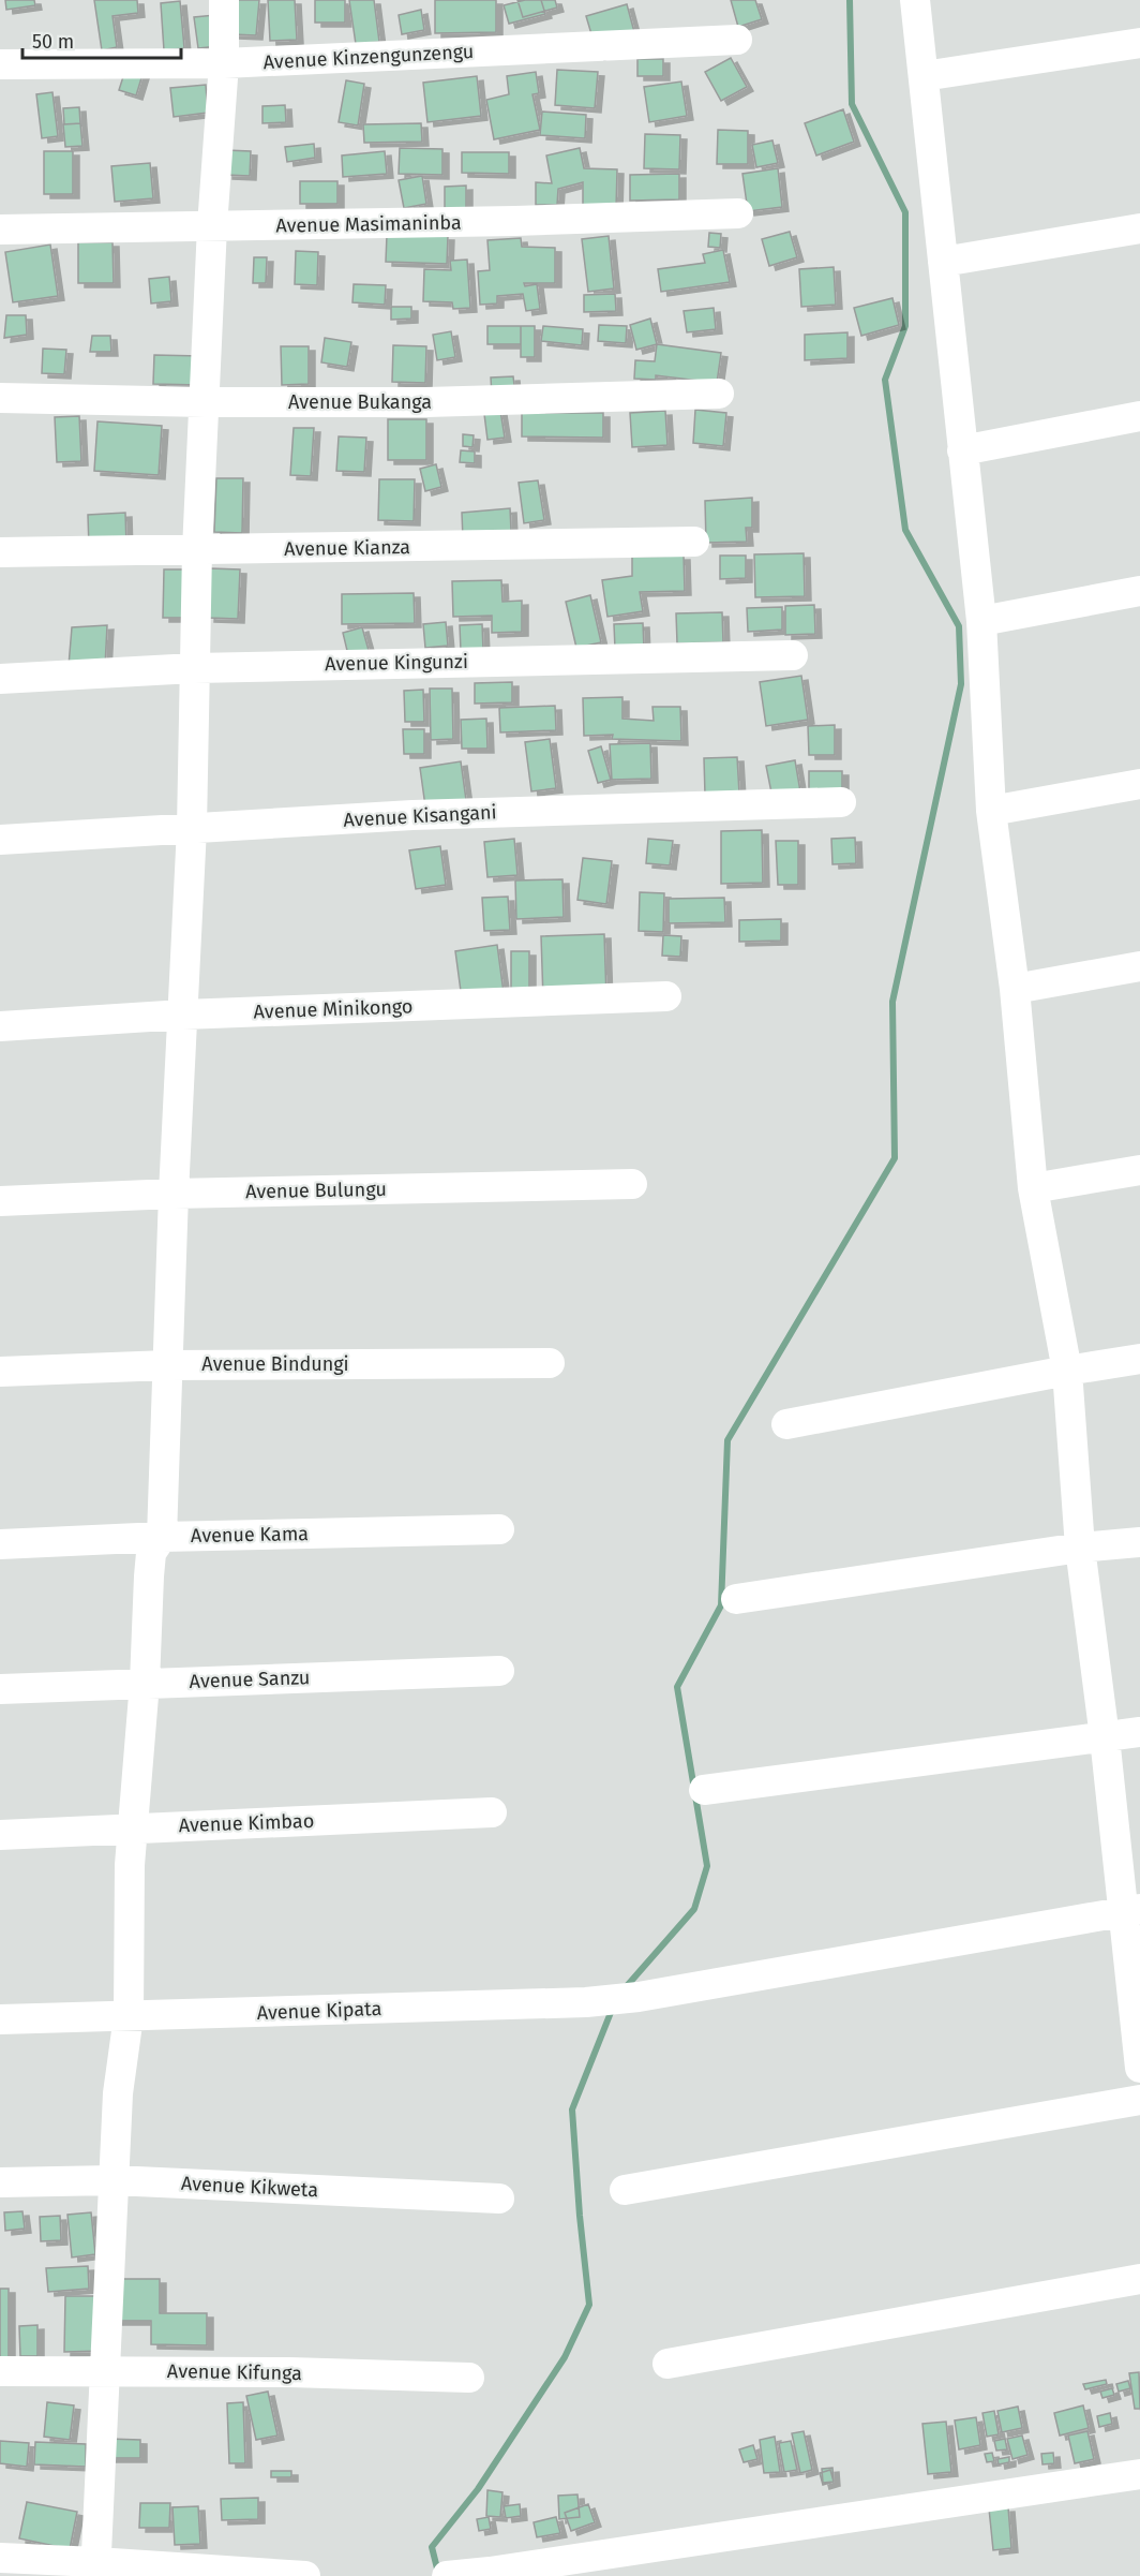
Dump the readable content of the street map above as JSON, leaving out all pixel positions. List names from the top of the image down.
{
  "streets": {
    "street": [
      "Avenue Kinzengunzengu",
      "Avenue Masimaninba",
      "Avenue Bukanga",
      "Avenue Kianza",
      "Avenue Kingunzi",
      "Avenue Kisangani",
      "Avenue Minikongo",
      "Avenue Bulungu",
      "Avenue Bindungi",
      "Avenue Kama",
      "Avenue Sanzu",
      "Avenue Kimbao",
      "Avenue Kipata",
      "Avenue Kikweta",
      "Avenue Kifunga"
    ]
  },
  "scale_bar": "50 m"
}
